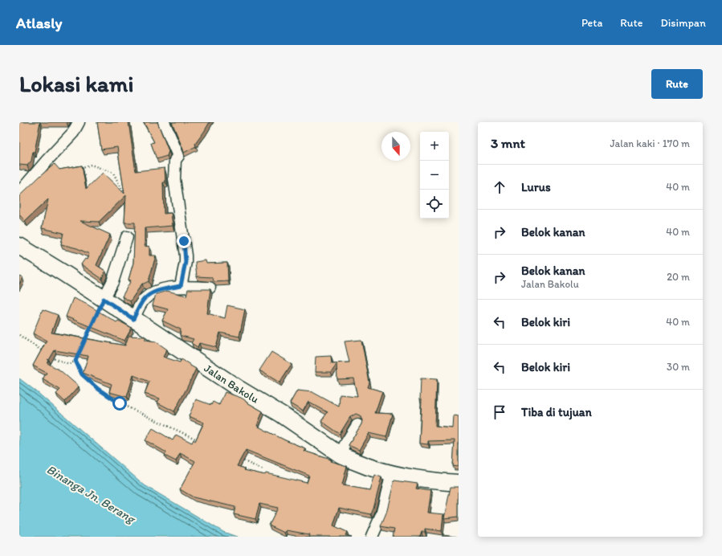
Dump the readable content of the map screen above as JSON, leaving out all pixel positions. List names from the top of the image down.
{
  "streets": {
    "main road": ["Jalan Bakolu"]
  },
  "water": ["Binanga Jn. Berang"],
  "north": "bottom",
  "page": {
    "header": "Atlasly",
    "nav": ["Peta", "Rute", "Disimpan"],
    "buttons": "Rute",
    "title": "Lokasi kami",
    "heading": ["3 mnt", "Jalan kaki · 170 m"],
    "map_buttons": ["+", "−"],
    "list": [
      ["Lurus", "40 m"],
      ["Belok kanan", "40 m"],
      ["Belok kanan", "Jalan Bakolu", "20 m"],
      ["Belok kiri", "40 m"],
      ["Belok kiri", "30 m"],
      "Tiba di tujuan"
    ]
  }
}
